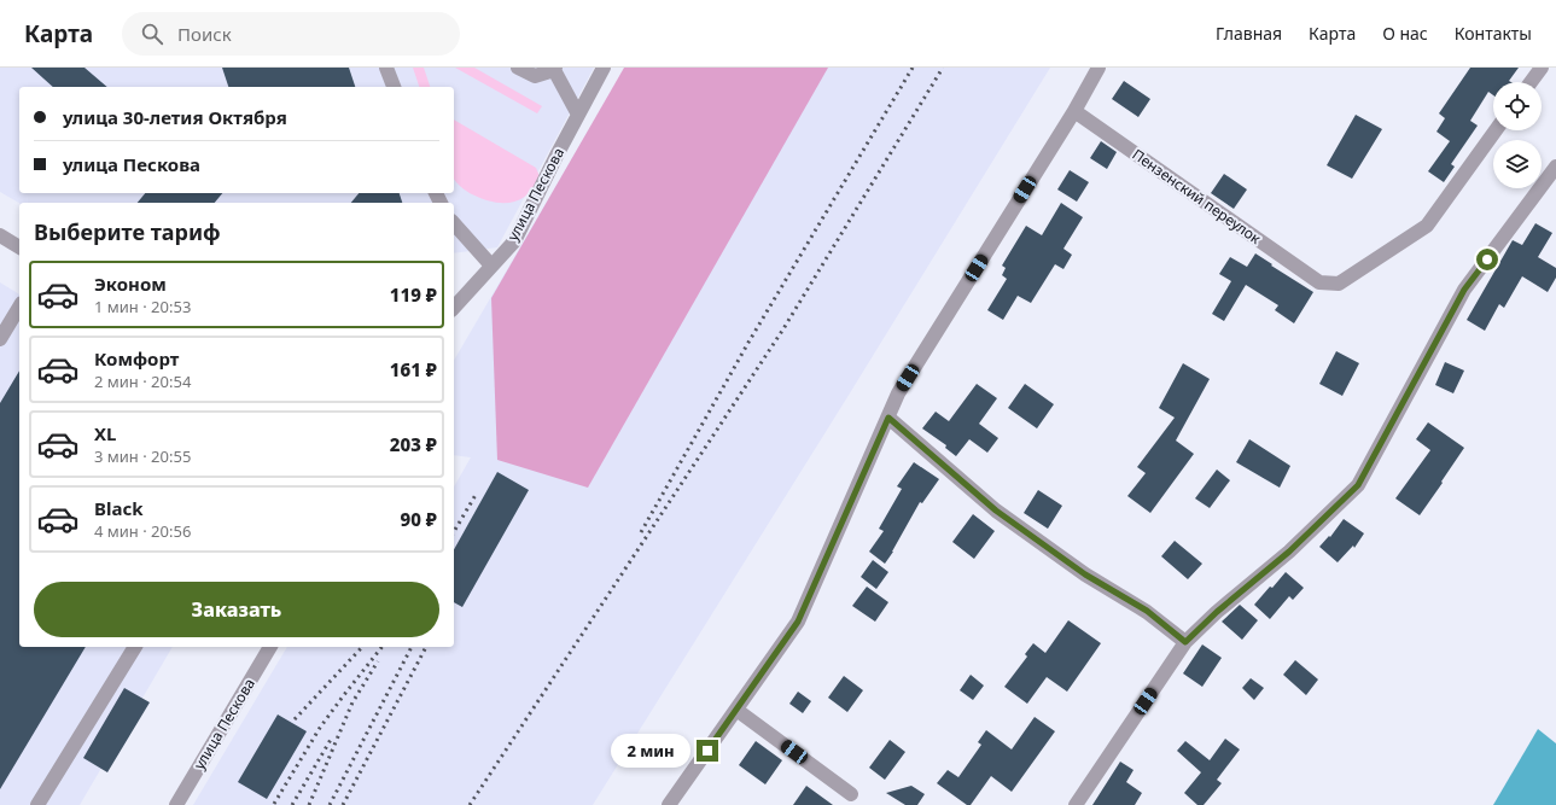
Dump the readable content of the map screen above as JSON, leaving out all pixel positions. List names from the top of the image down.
{
  "streets": {
    "street": ["улица Пескова", "Пензенский переулок"]
  },
  "page": {
    "header": "Карта",
    "search": "Поиск",
    "nav": [
      "Главная",
      "Карта",
      "О нас",
      "Контакты"
    ],
    "banner": ["улица 30-летия Октября", "улица Пескова"],
    "heading": "Выберите тариф",
    "list": [
      {
        "name": "Эконом",
        "note": "1 мин · 20:53",
        "value": "119 ₽"
      },
      {
        "name": "Комфорт",
        "note": "2 мин · 20:54",
        "value": "161 ₽"
      },
      {
        "name": "XL",
        "note": "3 мин · 20:55",
        "value": "203 ₽"
      },
      {
        "name": "Black",
        "note": "4 мин · 20:56",
        "value": "90 ₽"
      }
    ],
    "buttons": "Заказать",
    "bubble": "2 мин"
  }
}
